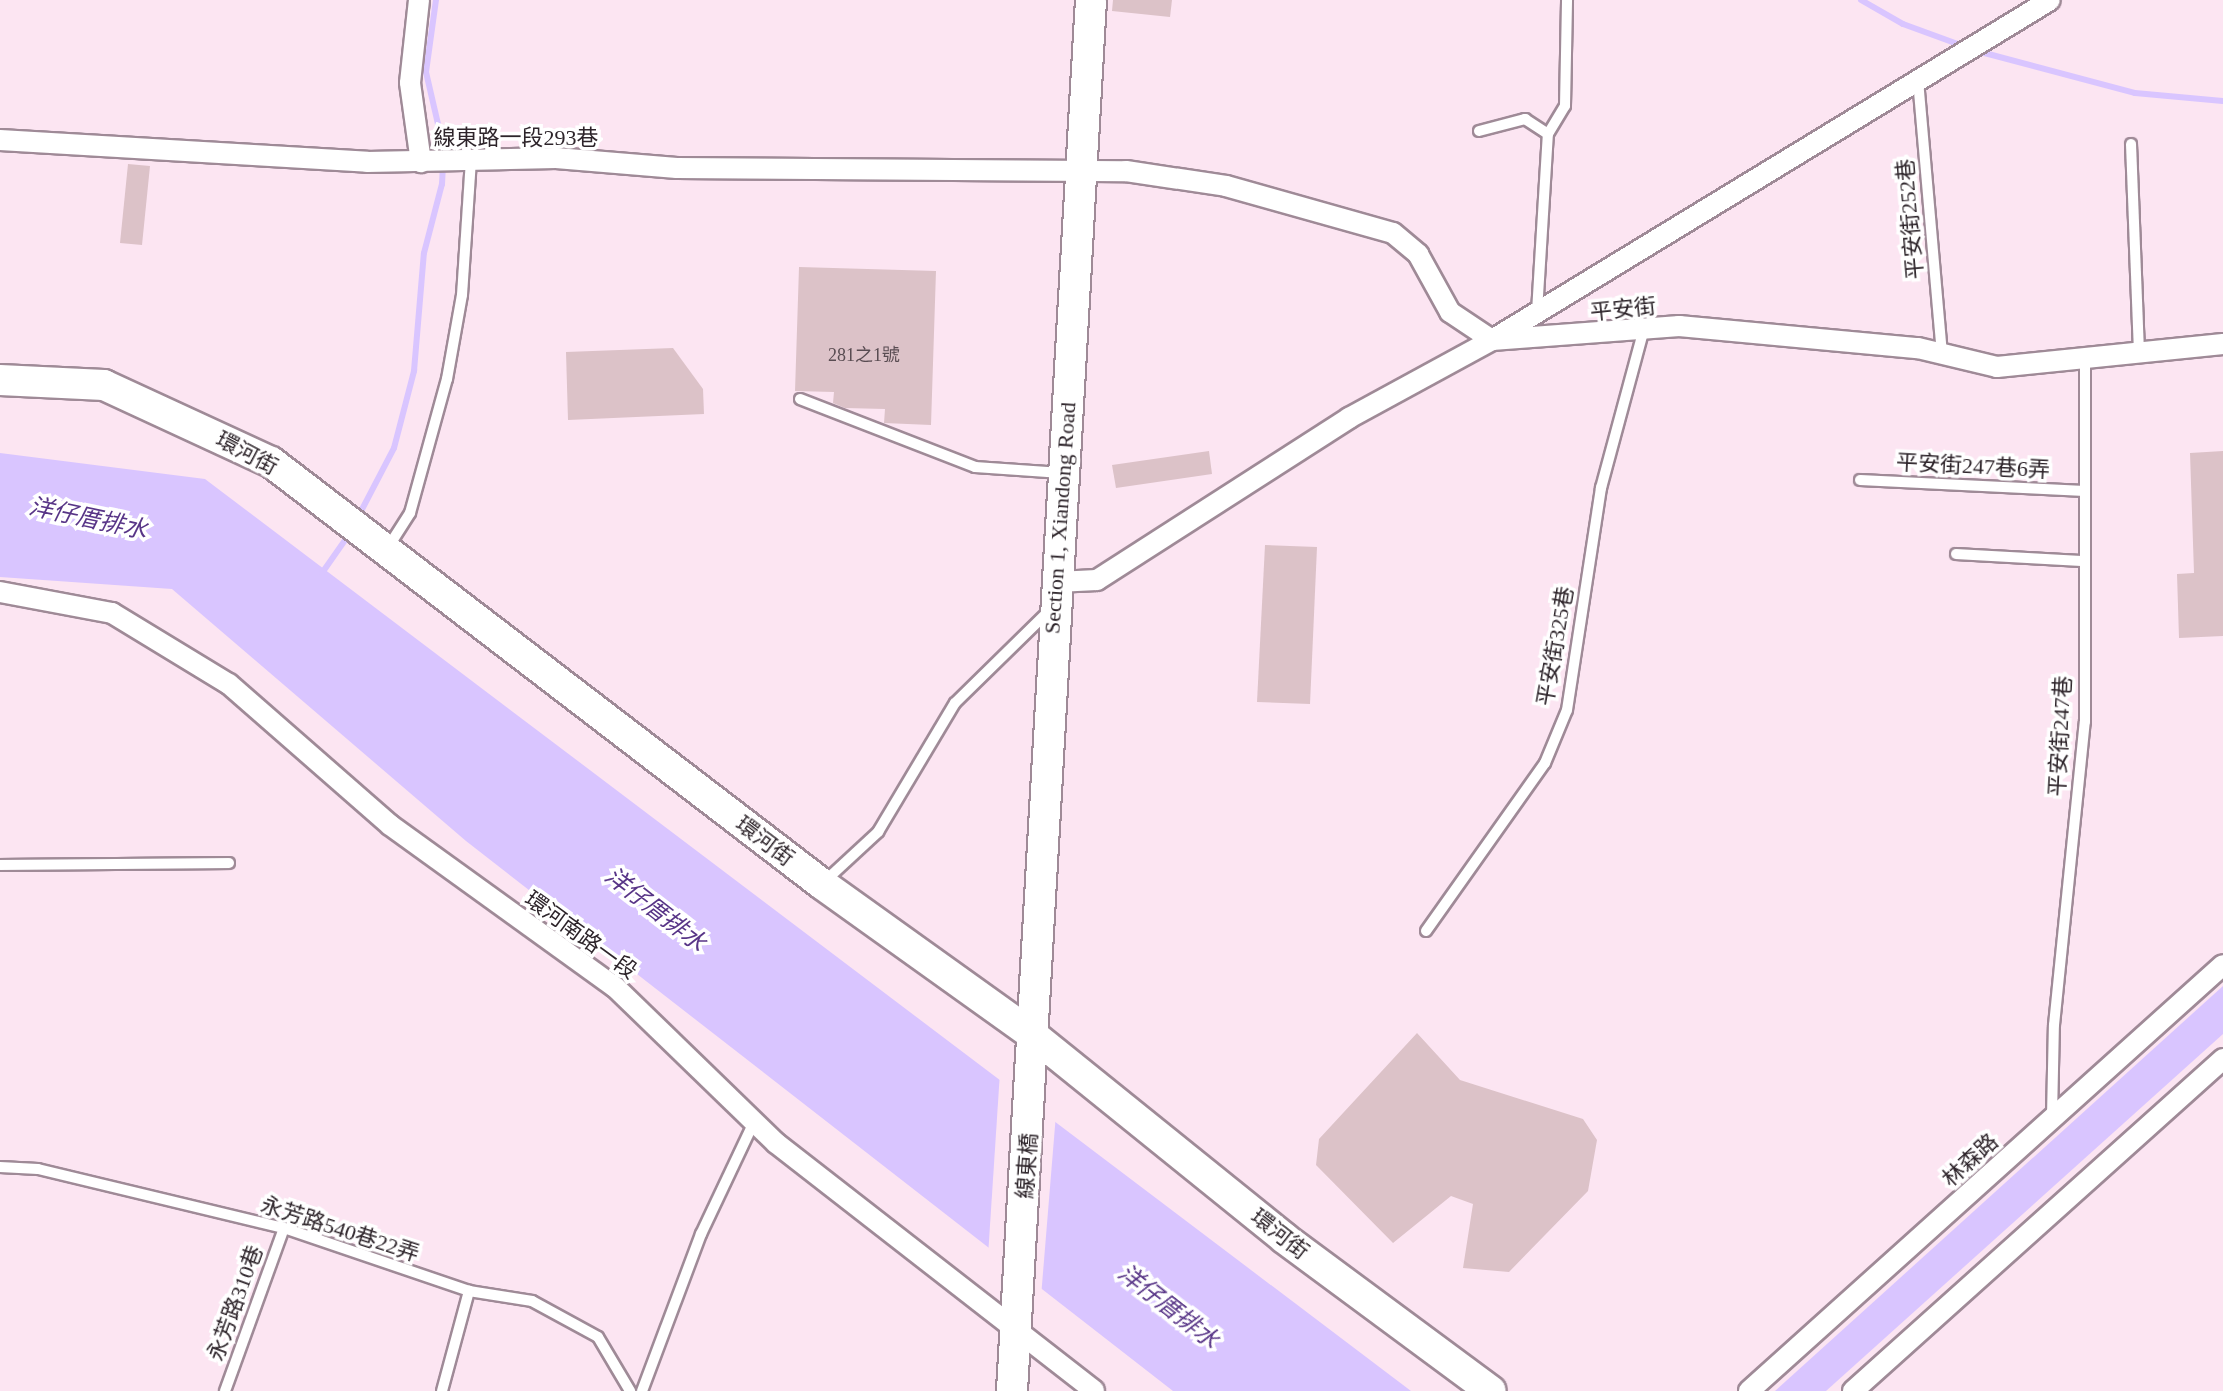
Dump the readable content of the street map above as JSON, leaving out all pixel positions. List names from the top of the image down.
{
  "streets": {
    "street": [
      "線東路一段293巷",
      "平安街",
      "環河街",
      "Section 1, Xiandong Road",
      "環河南路一段",
      "林森路",
      "線東橋"
    ],
    "lane": [
      "平安街252巷",
      "平安街247巷6弄",
      "平安街325巷",
      "平安街247巷",
      "永芳路540巷22弄",
      "永芳路310巷"
    ]
  },
  "crossings": [
    ["線東路一段293巷", "Section 1, Xiandong Road"],
    ["平安街252巷", "平安街"],
    ["平安街", "平安街325巷"],
    ["平安街", "平安街247巷"],
    ["環河街", "Section 1, Xiandong Road"],
    ["環河街", "線東橋"],
    ["平安街247巷6弄", "平安街247巷"],
    ["Section 1, Xiandong Road", "線東橋"],
    ["平安街247巷", "林森路"],
    ["環河南路一段", "線東橋"],
    ["永芳路540巷22弄", "永芳路310巷"]
  ],
  "water": ["洋仔厝排水"],
  "house_numbers": ["281之1號"]
}
